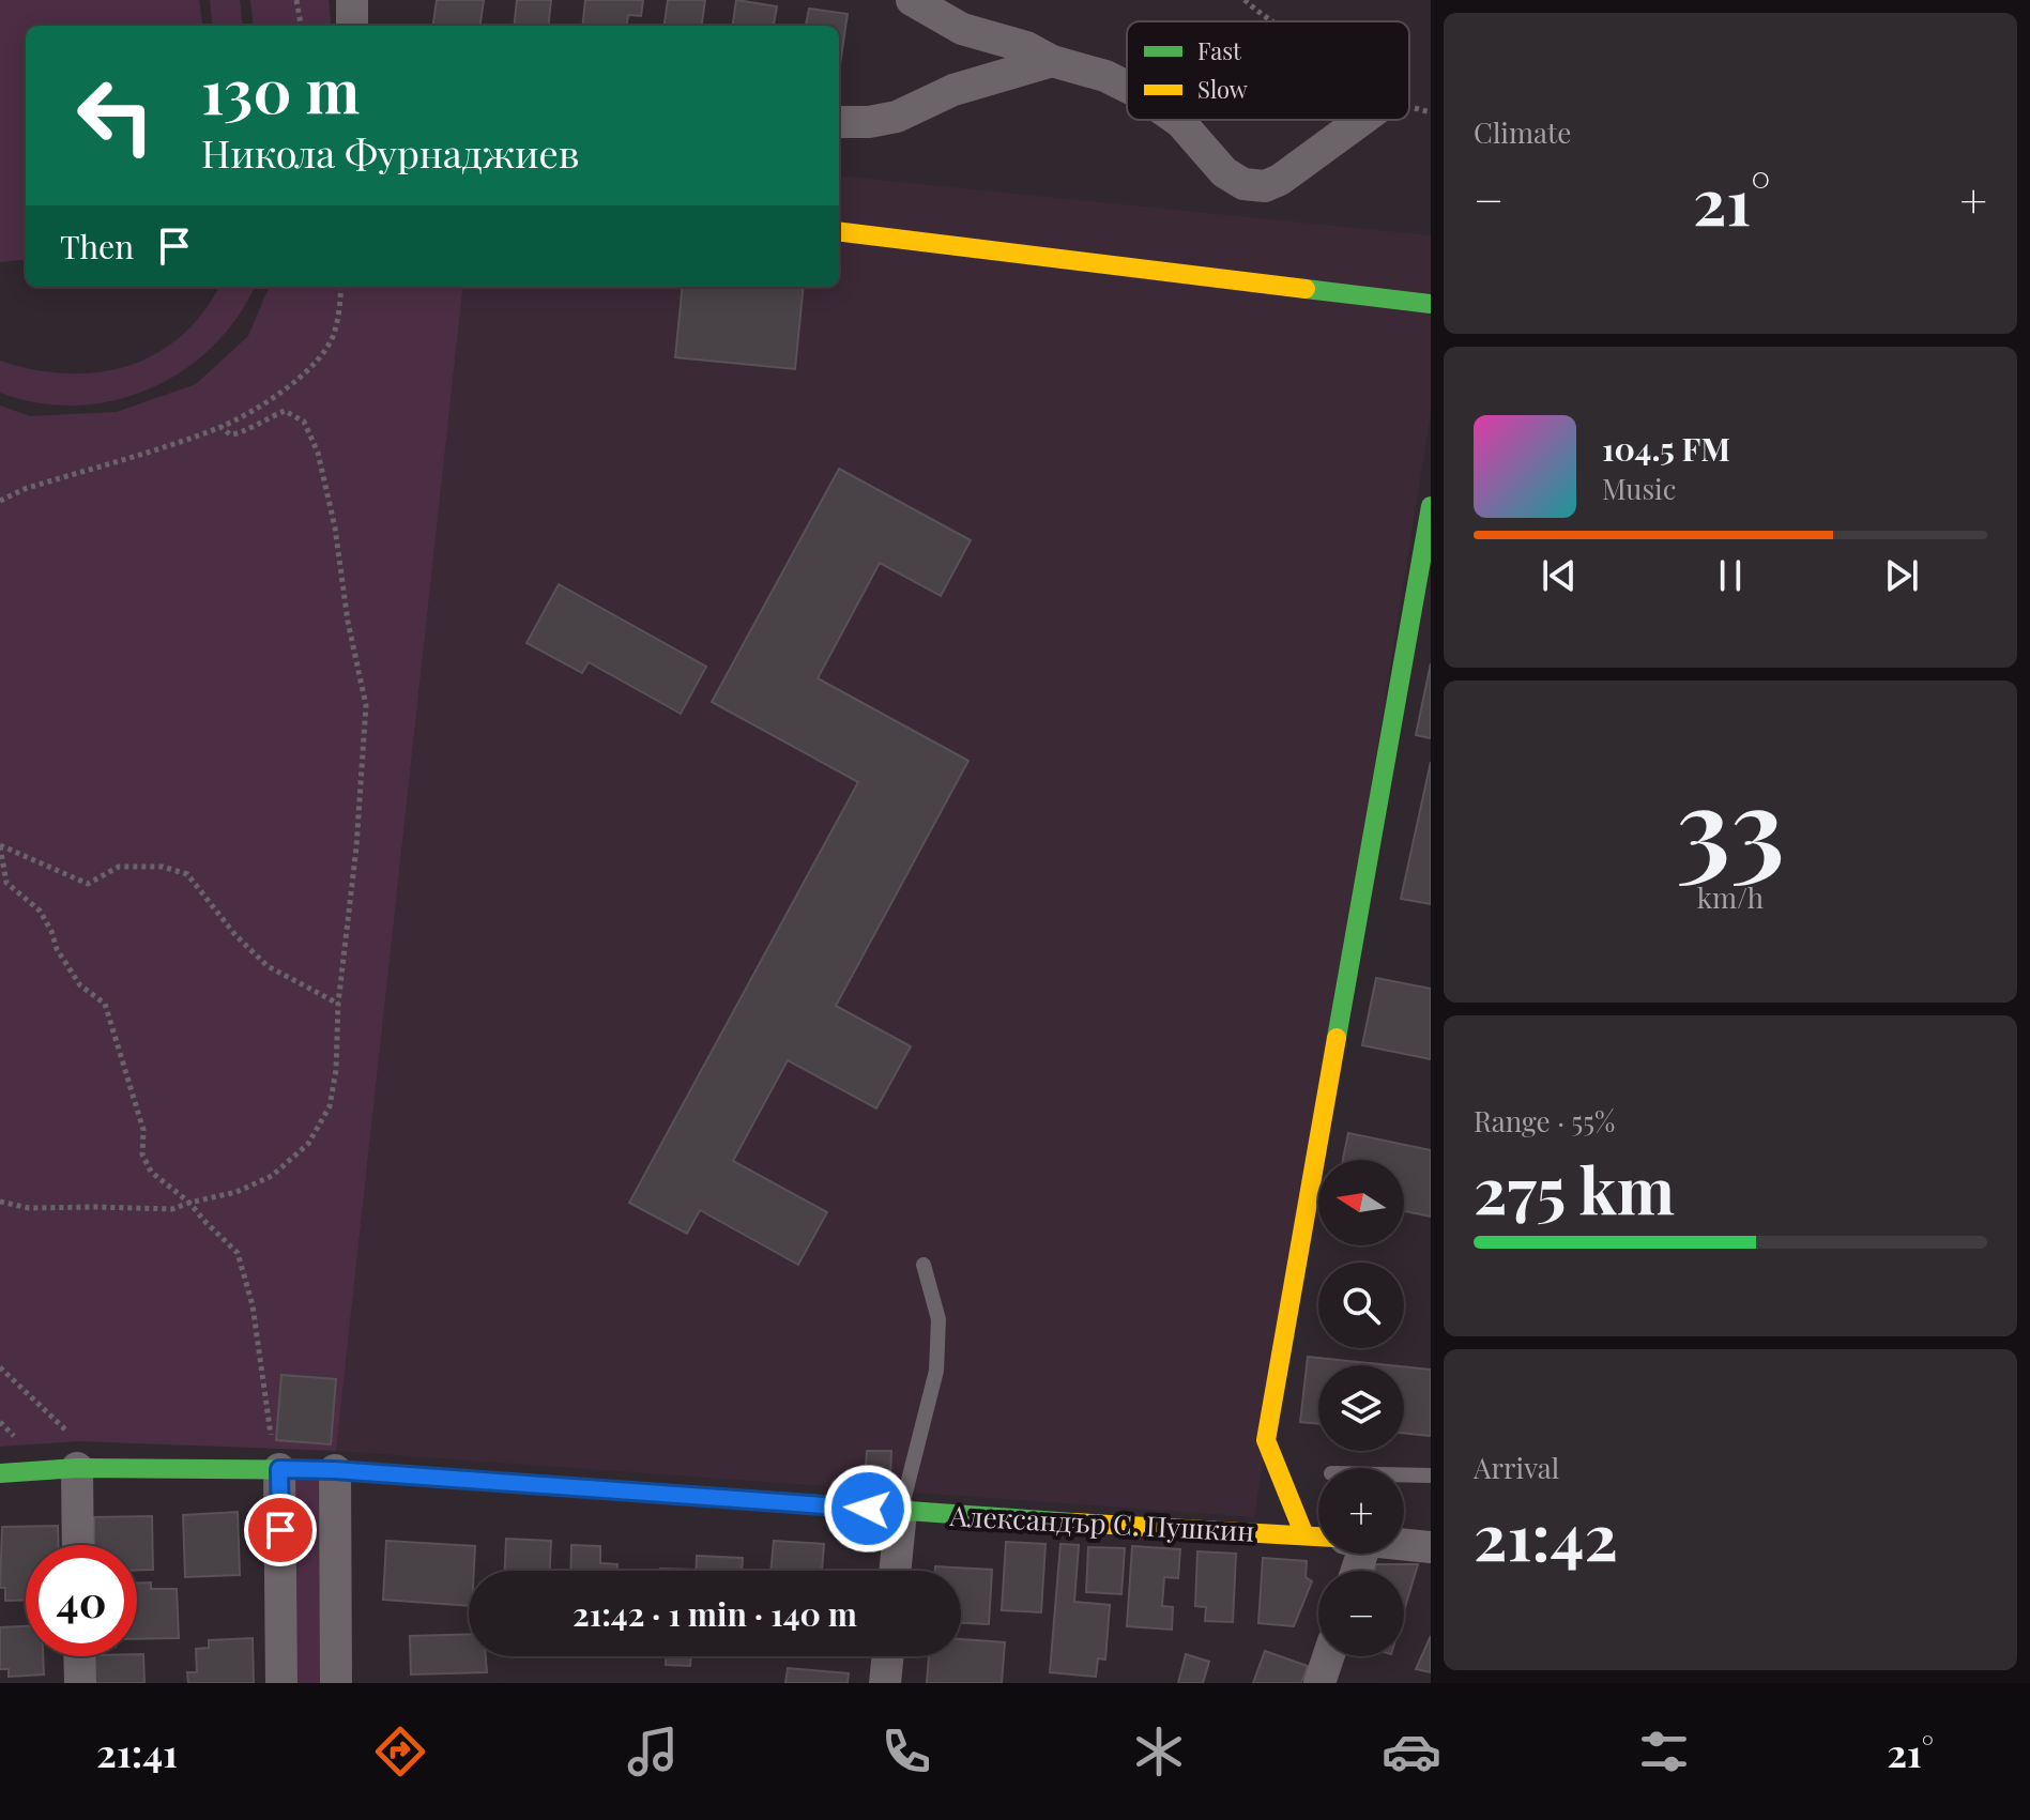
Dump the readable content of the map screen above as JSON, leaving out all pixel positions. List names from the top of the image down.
{
  "streets": {
    "street": ["Александър С. Пушкин"]
  },
  "legend": ["Fast", "Slow"],
  "north": "left",
  "page": {
    "tile": [
      "Climate",
      ["33", "km/h"],
      ["Range · 55%", "275 km"],
      ["Arrival", "21:42"]
    ],
    "turn": ["130 m", "Никола Фурнаджиев"],
    "heat": ["−", "21°", "+"],
    "then": "Then",
    "song": ["104.5 FM", "Music"],
    "map_buttons": ["+", "−"],
    "limit": "40",
    "trip": "21:42 · 1 min · 140 m",
    "tabs": ["21:41", "21°"]
  }
}
